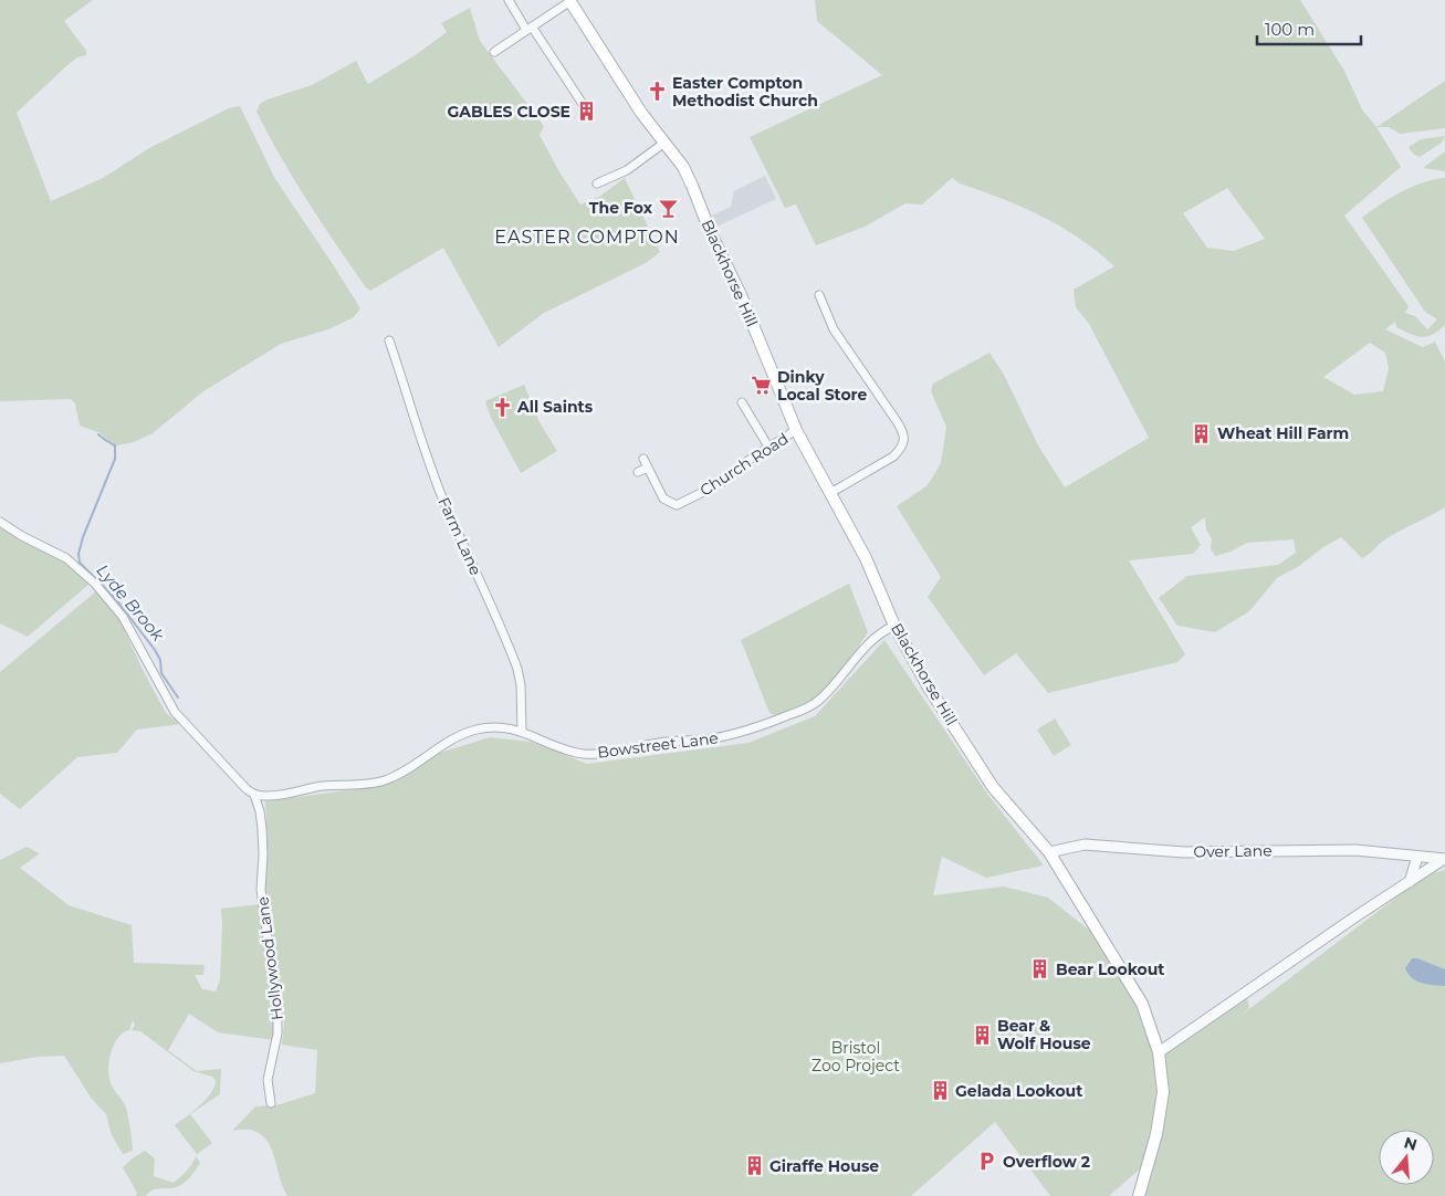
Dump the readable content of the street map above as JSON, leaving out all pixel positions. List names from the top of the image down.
{
  "streets": {
    "main road": ["Blackhorse Hill"],
    "street": [
      "Church Road",
      "Farm Lane",
      "Bowstreet Lane",
      "Over Lane",
      "Hollywood Lane"
    ]
  },
  "crossings": [
    ["Blackhorse Hill", "Church Road"],
    ["Blackhorse Hill", "Bowstreet Lane"],
    ["Blackhorse Hill", "Over Lane"],
    ["Farm Lane", "Bowstreet Lane"],
    ["Bowstreet Lane", "Hollywood Lane"]
  ],
  "districts": ["EASTER COMPTON"],
  "water": ["Lyde Brook"],
  "parks": ["Bristol Zoo Project"],
  "places": {
    "church": ["Easter Compton Methodist Church", "All Saints"],
    "building": [
      "GABLES CLOSE",
      "Wheat Hill Farm",
      "Bear Lookout",
      "Bear & Wolf House",
      "Gelada Lookout",
      "Giraffe House"
    ],
    "bar": ["The Fox"],
    "supermarket": ["Dinky Local Store"],
    "parking": ["Overflow 2"]
  },
  "scale_bar": "100 m",
  "north": "top"
}
